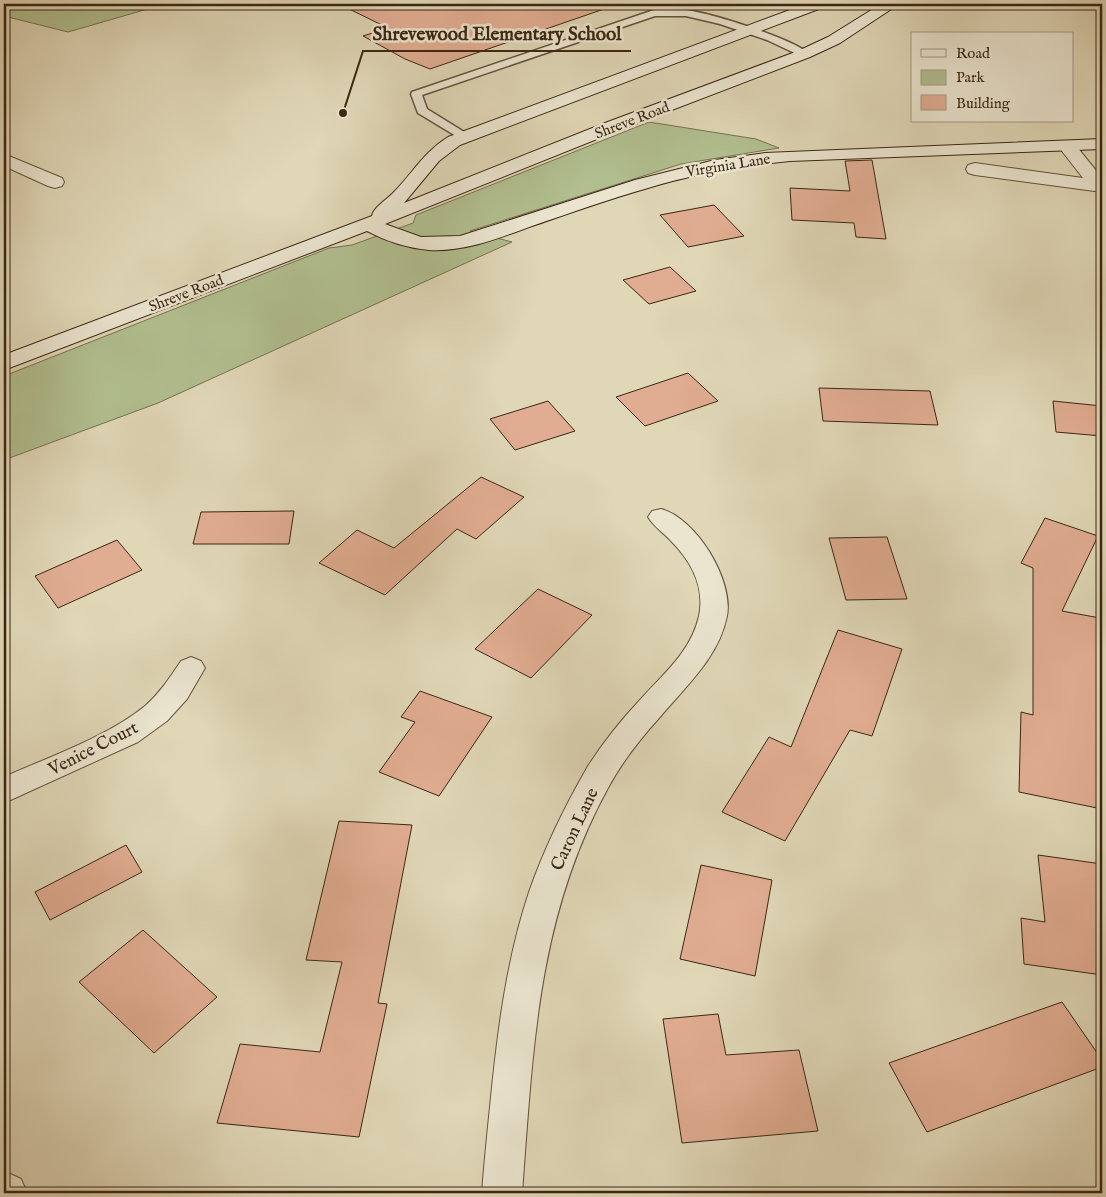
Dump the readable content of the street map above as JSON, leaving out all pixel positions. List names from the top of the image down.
{
  "streets": {
    "main road": [
      "Shreve Road",
      "Virginia Lane",
      "Venice Court",
      "Caron Lane"
    ]
  },
  "crossings": [
    ["Shreve Road", "Virginia Lane"]
  ],
  "places": ["Shrevewood Elementary School"],
  "legend": ["Road", "Park", "Building"]
}
